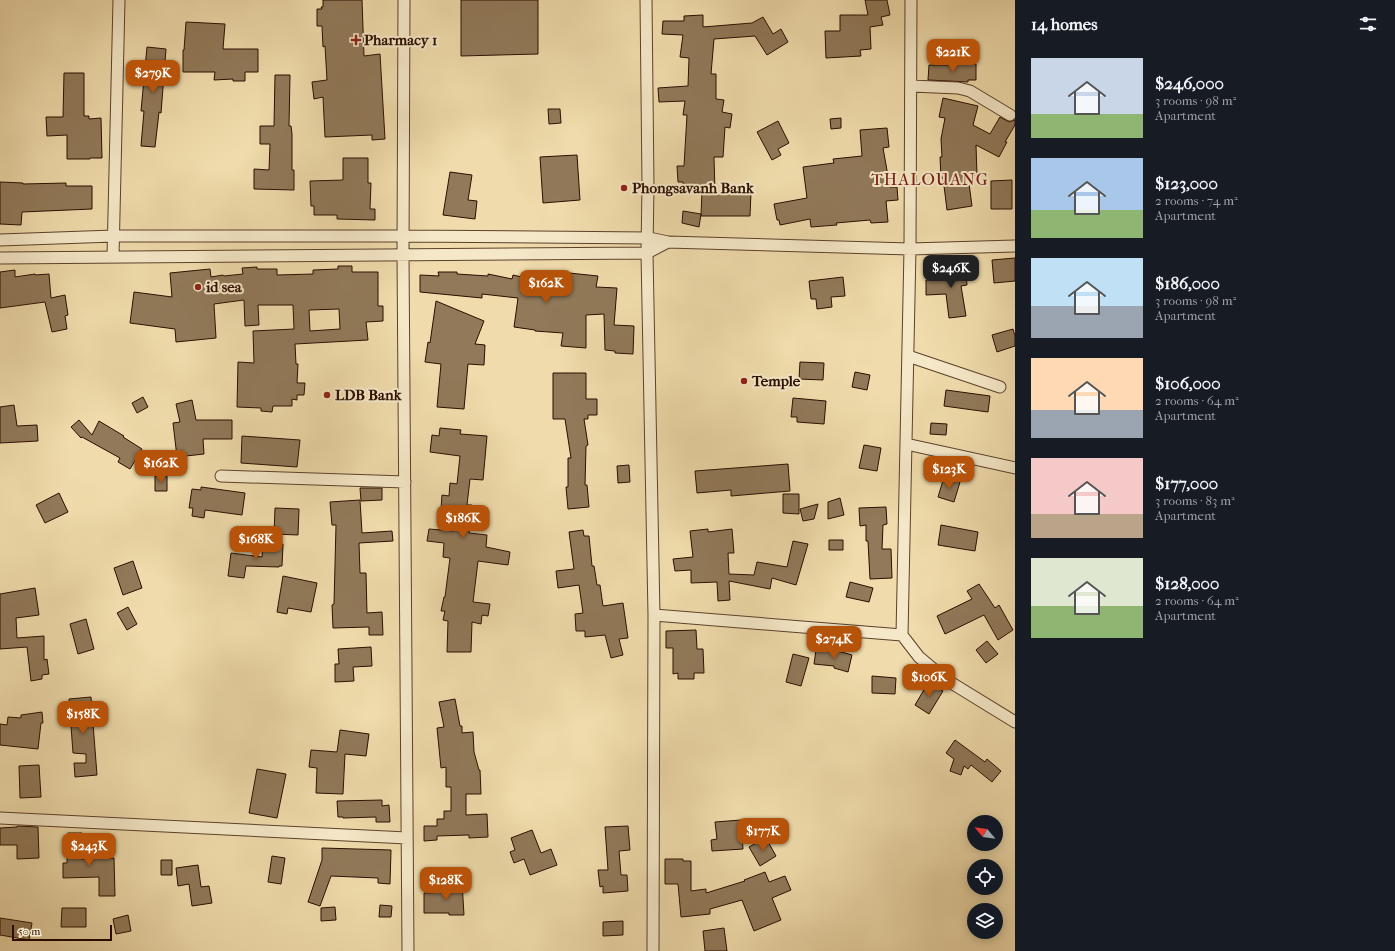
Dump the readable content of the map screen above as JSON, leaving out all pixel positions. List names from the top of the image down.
{
  "districts": ["THALOUANG"],
  "places": {
    "health": ["Pharmacy 1"],
    "other": [
      "Phongsavanh Bank",
      "id sea",
      "Temple",
      "LDB Bank"
    ]
  },
  "scale_bar": "50 m",
  "north": "top left",
  "page": {
    "heading": "14 homes",
    "price": [
      "$221K",
      "$279K",
      "$246K",
      "$162K",
      "$162K",
      "$123K",
      "$186K",
      "$168K",
      "$274K",
      "$106K",
      "$158K",
      "$177K",
      "$243K",
      "$128K"
    ],
    "list": [
      {
        "name": "$246,000",
        "note": "3 rooms · 98 m² · Apartment"
      },
      {
        "name": "$123,000",
        "note": "2 rooms · 74 m² · Apartment"
      },
      {
        "name": "$186,000",
        "note": "3 rooms · 98 m² · Apartment"
      },
      {
        "name": "$106,000",
        "note": "2 rooms · 64 m² · Apartment"
      },
      {
        "name": "$177,000",
        "note": "3 rooms · 83 m² · Apartment"
      },
      {
        "name": "$128,000",
        "note": "2 rooms · 64 m² · Apartment"
      }
    ],
    "scale": "50 m"
  }
}
